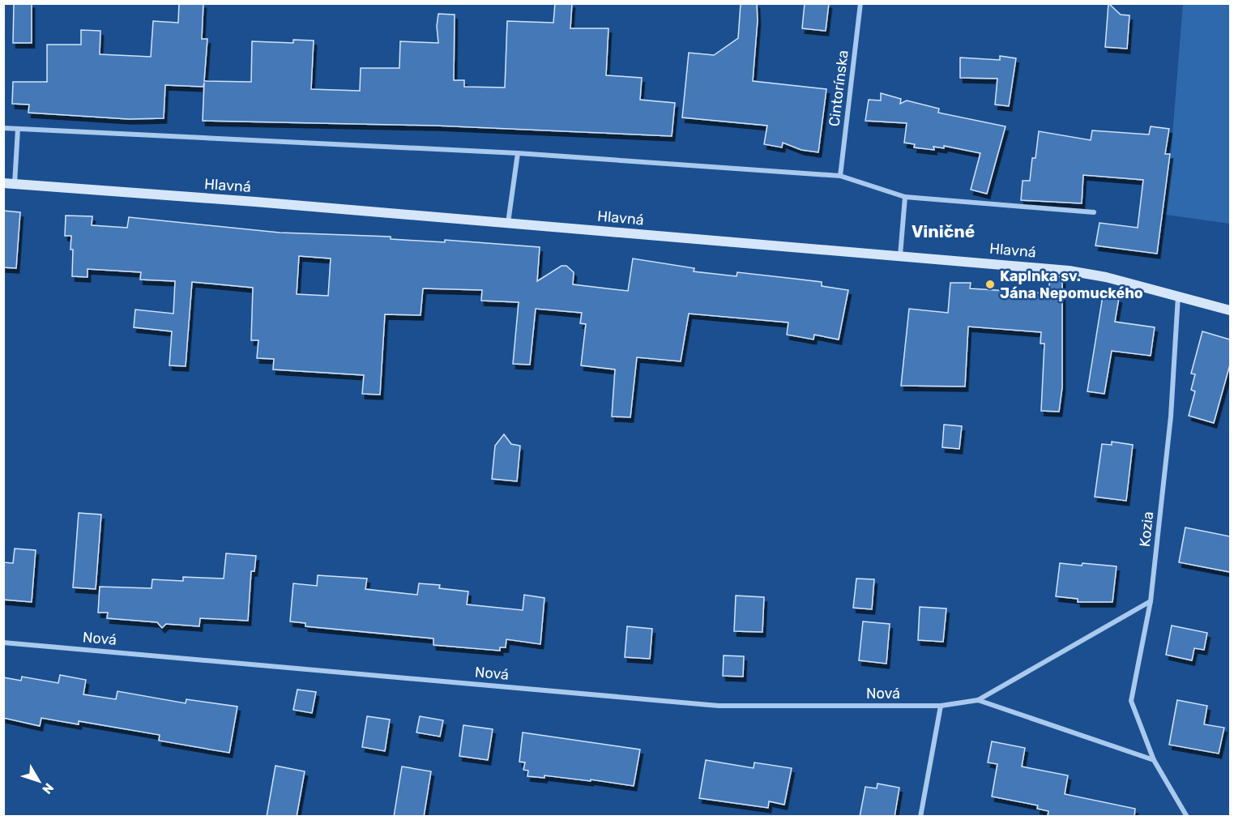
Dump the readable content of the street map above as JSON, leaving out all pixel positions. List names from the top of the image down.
{
  "streets": {
    "main road": ["Hlavná"],
    "street": ["Cintorínska", "Kozia", "Nová"]
  },
  "crossings": [
    ["Hlavná", "Kozia"],
    ["Kozia", "Nová"]
  ],
  "districts": ["Viničné"],
  "places": ["Kaplnka sv. Jána Nepomuckého"],
  "north": "bottom right"
}
